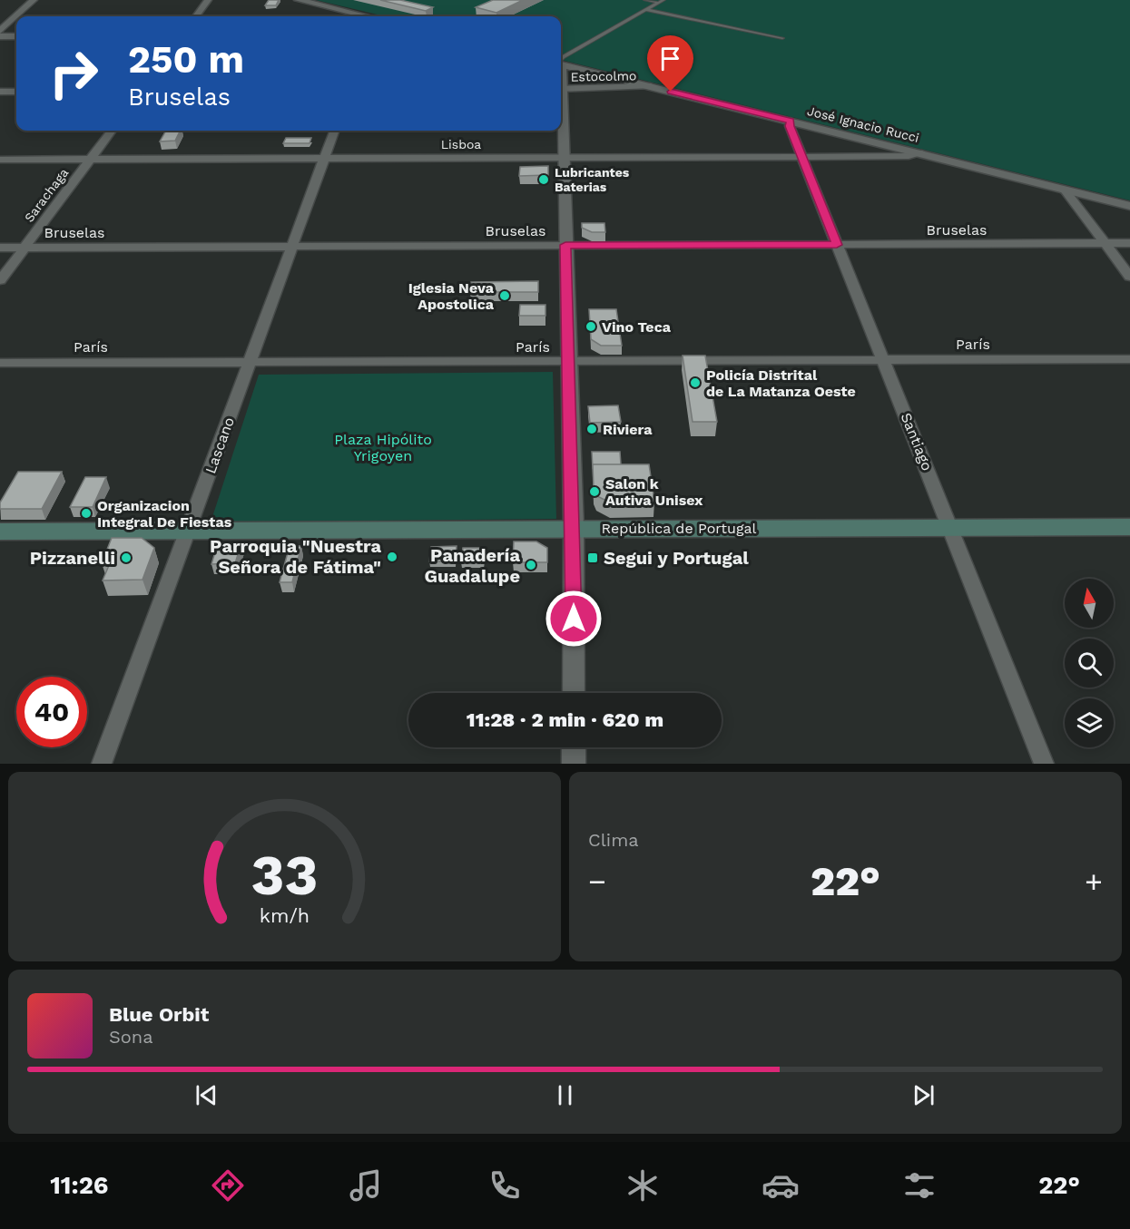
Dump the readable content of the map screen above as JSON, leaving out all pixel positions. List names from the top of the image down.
{
  "streets": {
    "main road": ["República de Portugal"],
    "street": [
      "Estocolmo",
      "José Ignacio Rucci",
      "Lisboa",
      "Sarachaga",
      "Bruselas",
      "París",
      "Santiago",
      "Lascano"
    ]
  },
  "crossings": [
    ["Estocolmo", "José Ignacio Rucci"],
    ["José Ignacio Rucci", "Lisboa"],
    ["José Ignacio Rucci", "Santiago"],
    ["Lisboa", "Sarachaga"],
    ["Lisboa", "Santiago"],
    ["Lisboa", "Lascano"],
    ["Sarachaga", "Bruselas"],
    ["Bruselas", "Santiago"],
    ["Bruselas", "Lascano"],
    ["París", "Santiago"],
    ["París", "Lascano"],
    ["Santiago", "República de Portugal"],
    ["Lascano", "República de Portugal"]
  ],
  "parks": ["Plaza Hipólito Yrigoyen"],
  "places": {
    "other": [
      "Lubricantes Baterias",
      "Iglesia Neva Apostolica",
      "Vino Teca",
      "Policía Distrital de La Matanza Oeste",
      "Riviera",
      "Salon k Autiva Unisex",
      "Organizacion Integral De Fiestas",
      "Parroquia \"Nuestra Señora de Fátima\"",
      "Pizzanelli",
      "Panadería Guadalupe"
    ],
    "transit": ["Segui y Portugal"]
  },
  "north": "top",
  "page": {
    "turn": ["250 m", "Bruselas"],
    "limit": "40",
    "trip": "11:28 · 2 min · 620 m",
    "tile": "Clima",
    "heat": ["−", "22°", "+"],
    "song": ["Blue Orbit", "Sona"],
    "tabs": ["11:26", "22°"],
    "gauge": ["33", "km/h"]
  }
}
